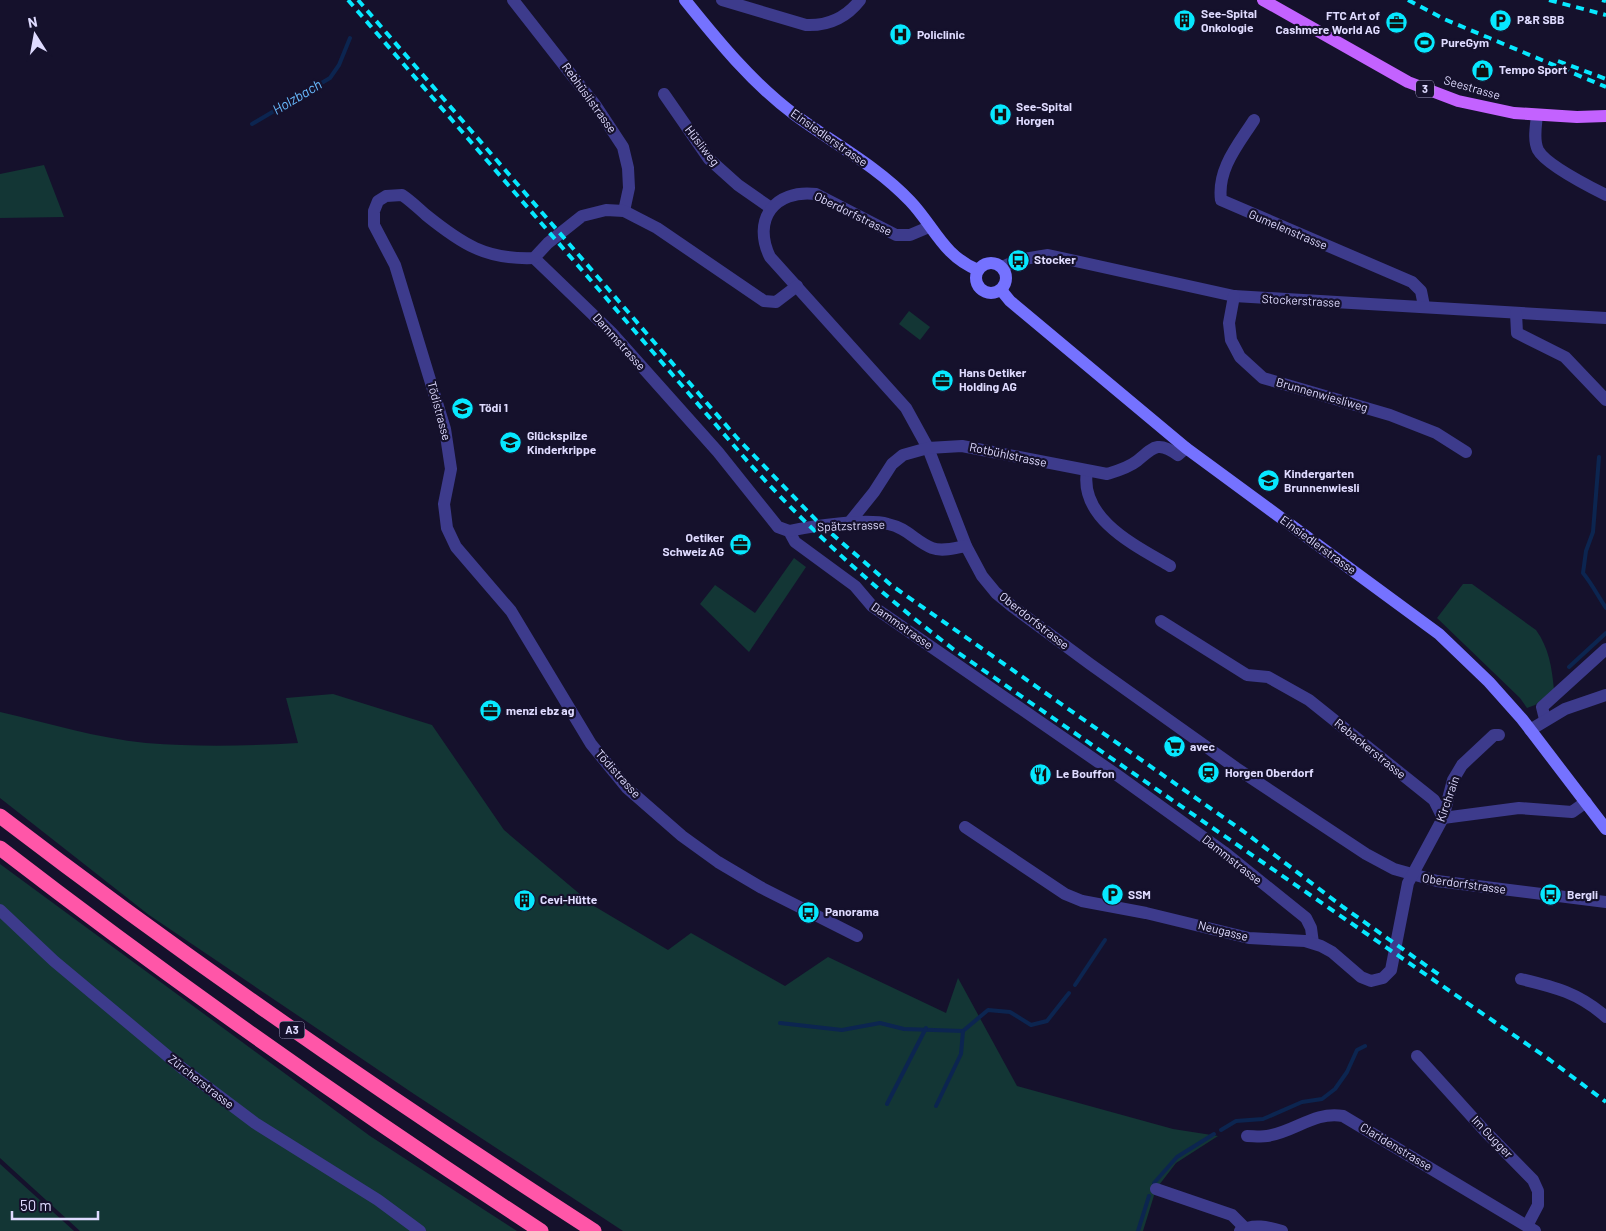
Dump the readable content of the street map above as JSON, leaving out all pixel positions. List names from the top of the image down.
{
  "streets": {
    "highway": ["A3"],
    "main road": ["Seestrasse", "3", "Einsiedlerstrasse"],
    "street": [
      "Rebhüslistrasse",
      "Hüsliweg",
      "Oberdorfstrasse",
      "Gumelenstrasse",
      "Stockerstrasse",
      "Dammstrasse",
      "Brunnenwiesliweg",
      "Tödistrasse",
      "Rotbühlstrasse",
      "Spätzstrasse",
      "Rebackerstrasse",
      "Kirchrain",
      "Neugasse",
      "Zürcherstrasse",
      "Im Gugger",
      "Claridenstrasse"
    ]
  },
  "crossings": [
    ["Einsiedlerstrasse", "Oberdorfstrasse"],
    ["Einsiedlerstrasse", "Stockerstrasse"],
    ["Einsiedlerstrasse", "Rotbühlstrasse"],
    ["Hüsliweg", "Oberdorfstrasse"],
    ["Oberdorfstrasse", "Rotbühlstrasse"],
    ["Oberdorfstrasse", "Spätzstrasse"],
    ["Oberdorfstrasse", "Kirchrain"],
    ["Oberdorfstrasse", "Neugasse"],
    ["Gumelenstrasse", "Stockerstrasse"],
    ["Stockerstrasse", "Brunnenwiesliweg"],
    ["Dammstrasse", "Tödistrasse"],
    ["Dammstrasse", "Spätzstrasse"],
    ["Dammstrasse", "Neugasse"],
    ["Rotbühlstrasse", "Spätzstrasse"],
    ["Rebackerstrasse", "Kirchrain"],
    ["Kirchrain", "Neugasse"],
    ["Im Gugger", "Claridenstrasse"]
  ],
  "water": ["Holzbach"],
  "places": {
    "parking": ["P&R SBB", "SSM"],
    "building": ["See-Spital Onkologie", "Cevi-Hütte"],
    "office": [
      "FTC Art of Cashmere World AG",
      "Hans Oetiker Holding AG",
      "Oetiker Schweiz AG",
      "menzi ebz ag"
    ],
    "hospital": ["Policlinic", "See-Spital Horgen"],
    "sports": ["PureGym"],
    "shop": ["Tempo Sport"],
    "bus stop": ["Stocker", "Bergli", "Panorama"],
    "school or university": ["Tödi 1", "Glückspilze Kinderkrippe", "Kindergarten Brunnenwiesli"],
    "supermarket": ["avec"],
    "station": ["Horgen Oberdorf"],
    "restaurant": ["Le Bouffon"]
  },
  "scale_bar": "50 m",
  "north": "top"
}
